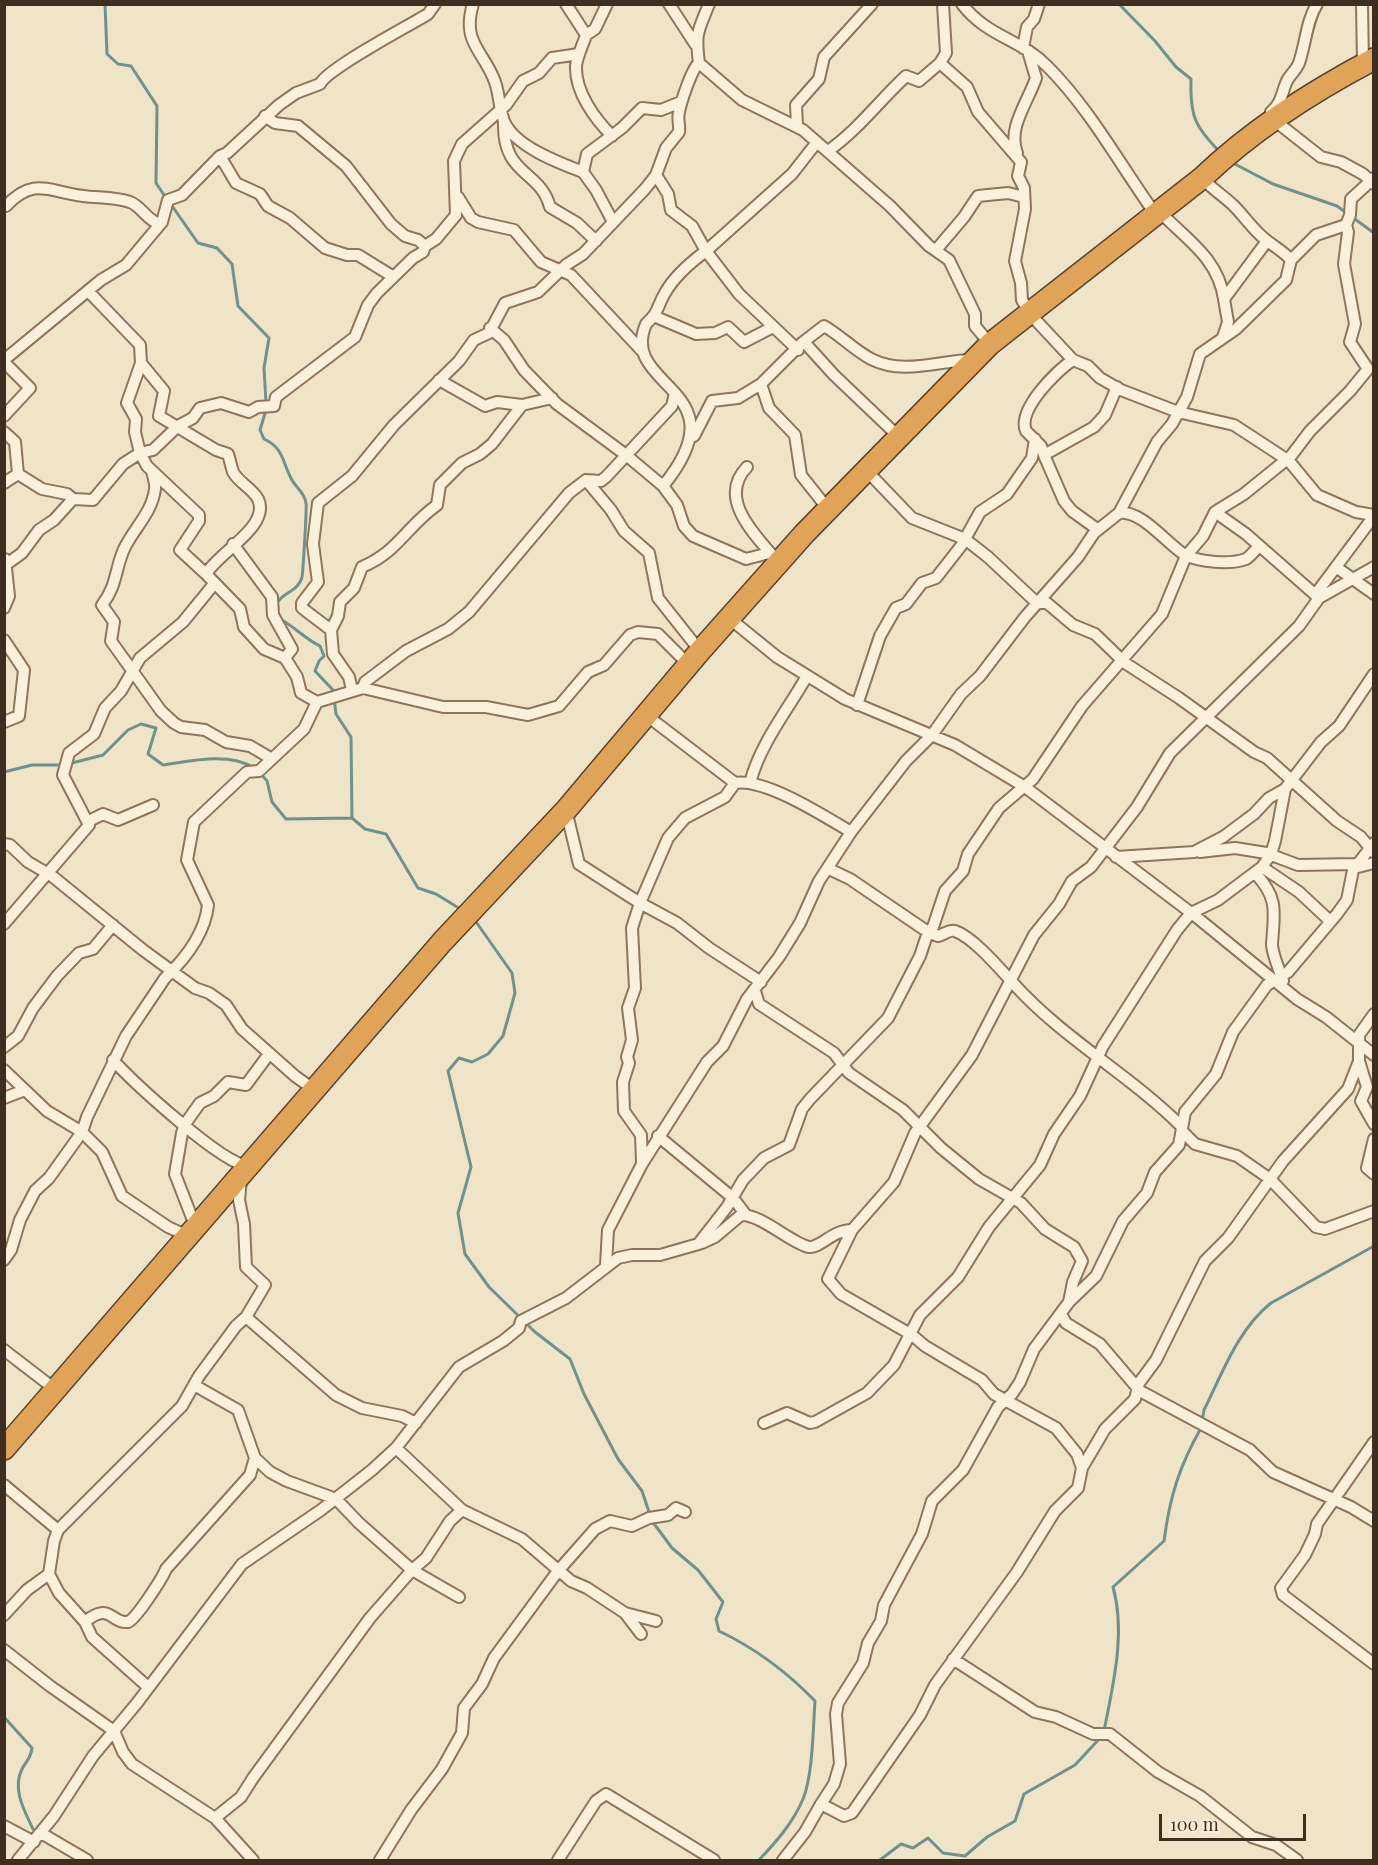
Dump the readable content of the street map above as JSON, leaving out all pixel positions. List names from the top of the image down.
{
  "scale_bar": "100 m"
}
